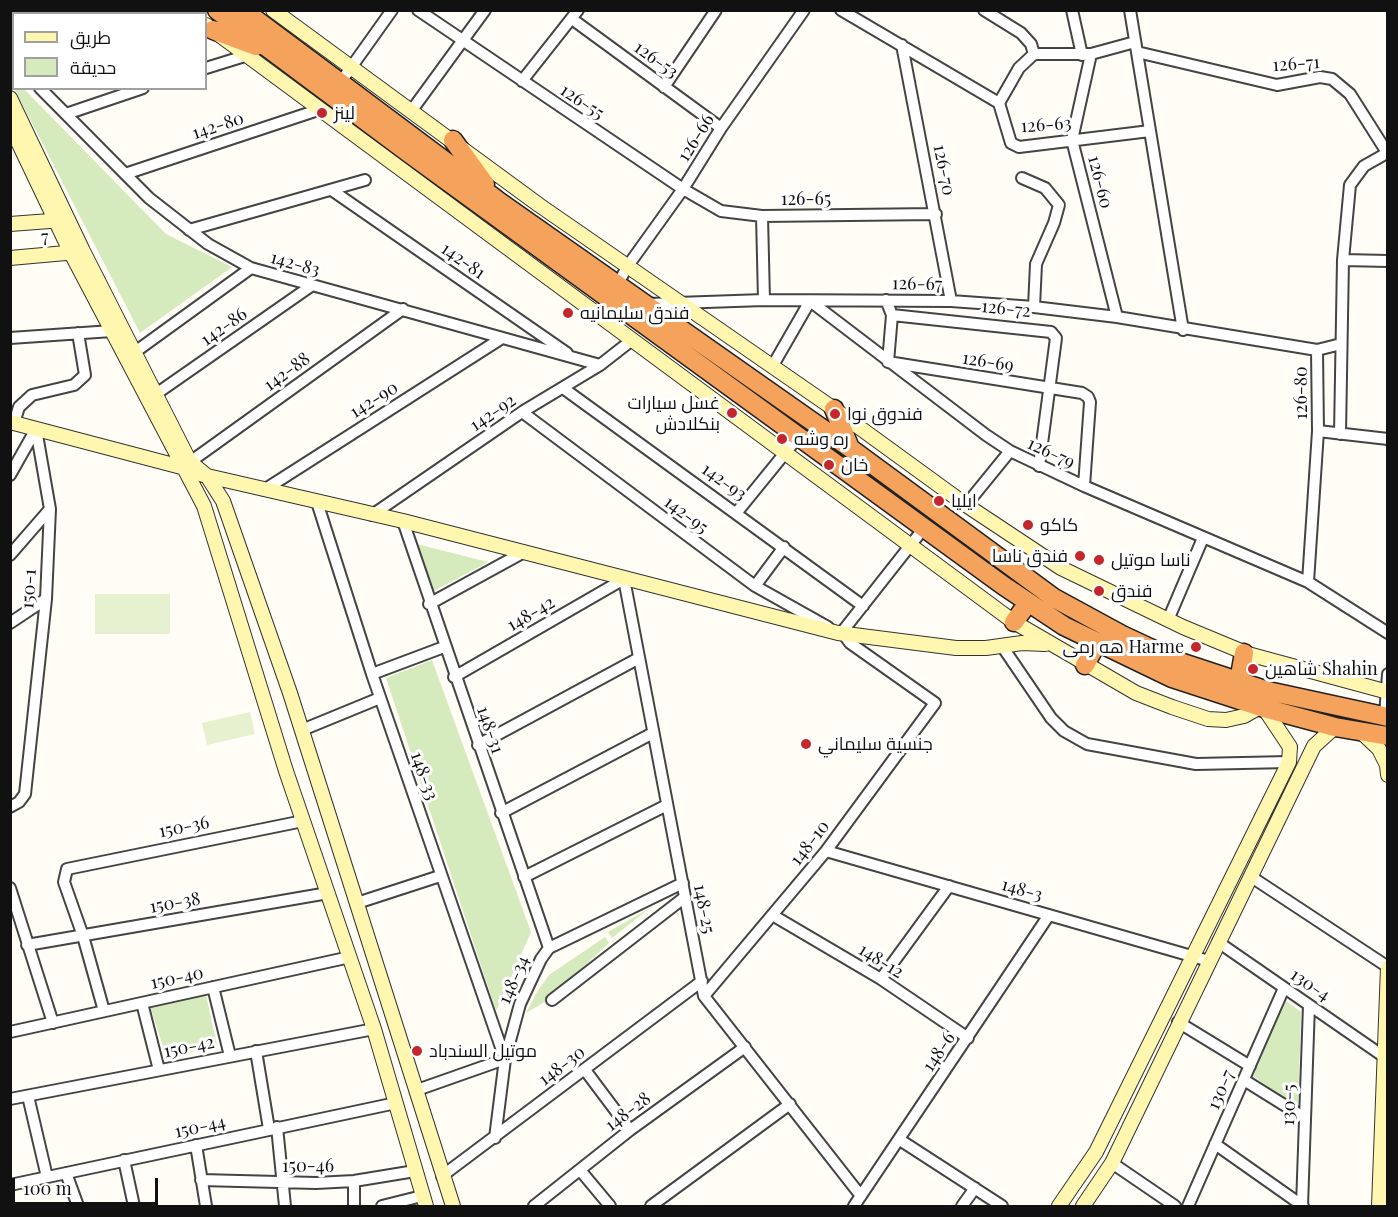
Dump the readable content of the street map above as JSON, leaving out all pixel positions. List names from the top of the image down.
{
  "streets": {
    "main road": ["7"],
    "street": [
      "126-53",
      "126-71",
      "126-55",
      "126-63",
      "142-80",
      "126-66",
      "126-70",
      "126-60",
      "126-65",
      "142-81",
      "142-83",
      "126-67",
      "126-72",
      "142-86",
      "126-69",
      "142-88",
      "126-80",
      "142-90",
      "142-92",
      "126-79",
      "142-93",
      "142-95",
      "150-1",
      "148-42",
      "148-31",
      "148-33",
      "150-36",
      "148-10",
      "148-3",
      "150-38",
      "148-25",
      "148-12",
      "150-40",
      "148-34",
      "130-4",
      "150-42",
      "148-6",
      "148-30",
      "130-7",
      "130-5",
      "148-28",
      "150-44",
      "150-46"
    ]
  },
  "crossings": [
    ["126-53", "126-66"],
    ["126-55", "126-66"],
    ["126-55", "126-65"],
    ["126-63", "126-60"],
    ["142-80", "142-83"],
    ["126-66", "126-65"],
    ["126-70", "126-65"],
    ["126-70", "126-67"],
    ["126-60", "126-67"],
    ["142-81", "142-83"],
    ["142-83", "142-86"],
    ["142-83", "142-88"],
    ["142-83", "142-90"],
    ["142-83", "142-92"],
    ["126-67", "126-80"],
    ["126-67", "126-79"],
    ["126-72", "126-69"],
    ["126-72", "126-79"],
    ["126-69", "126-79"],
    ["126-80", "126-79"],
    ["142-92", "142-93"],
    ["142-92", "142-95"],
    ["142-95", "148-10"],
    ["148-42", "148-31"],
    ["148-42", "148-25"],
    ["148-31", "148-34"],
    ["148-33", "148-34"],
    ["150-36", "150-38"],
    ["148-10", "148-3"],
    ["148-10", "148-25"],
    ["148-10", "148-12"],
    ["148-3", "148-6"],
    ["148-25", "148-34"],
    ["148-25", "148-30"],
    ["148-12", "148-6"],
    ["148-34", "148-30"],
    ["130-4", "130-7"],
    ["130-4", "130-5"]
  ],
  "places": [
    "لينز",
    "فندق سليمانيه",
    "غسل سيارات بنكلادش",
    "فندوق نوا",
    "ره وشه",
    "خان",
    "ايليا",
    "كاكو",
    "فندق ناسا",
    "ناسا موتيل",
    "فندق",
    "هه رمی Harme",
    "شاهین Shahin",
    "جنسية سليماني",
    "موتيل السندباد"
  ],
  "legend": ["طريق", "حديقة"],
  "scale_bar": "100 m"
}
